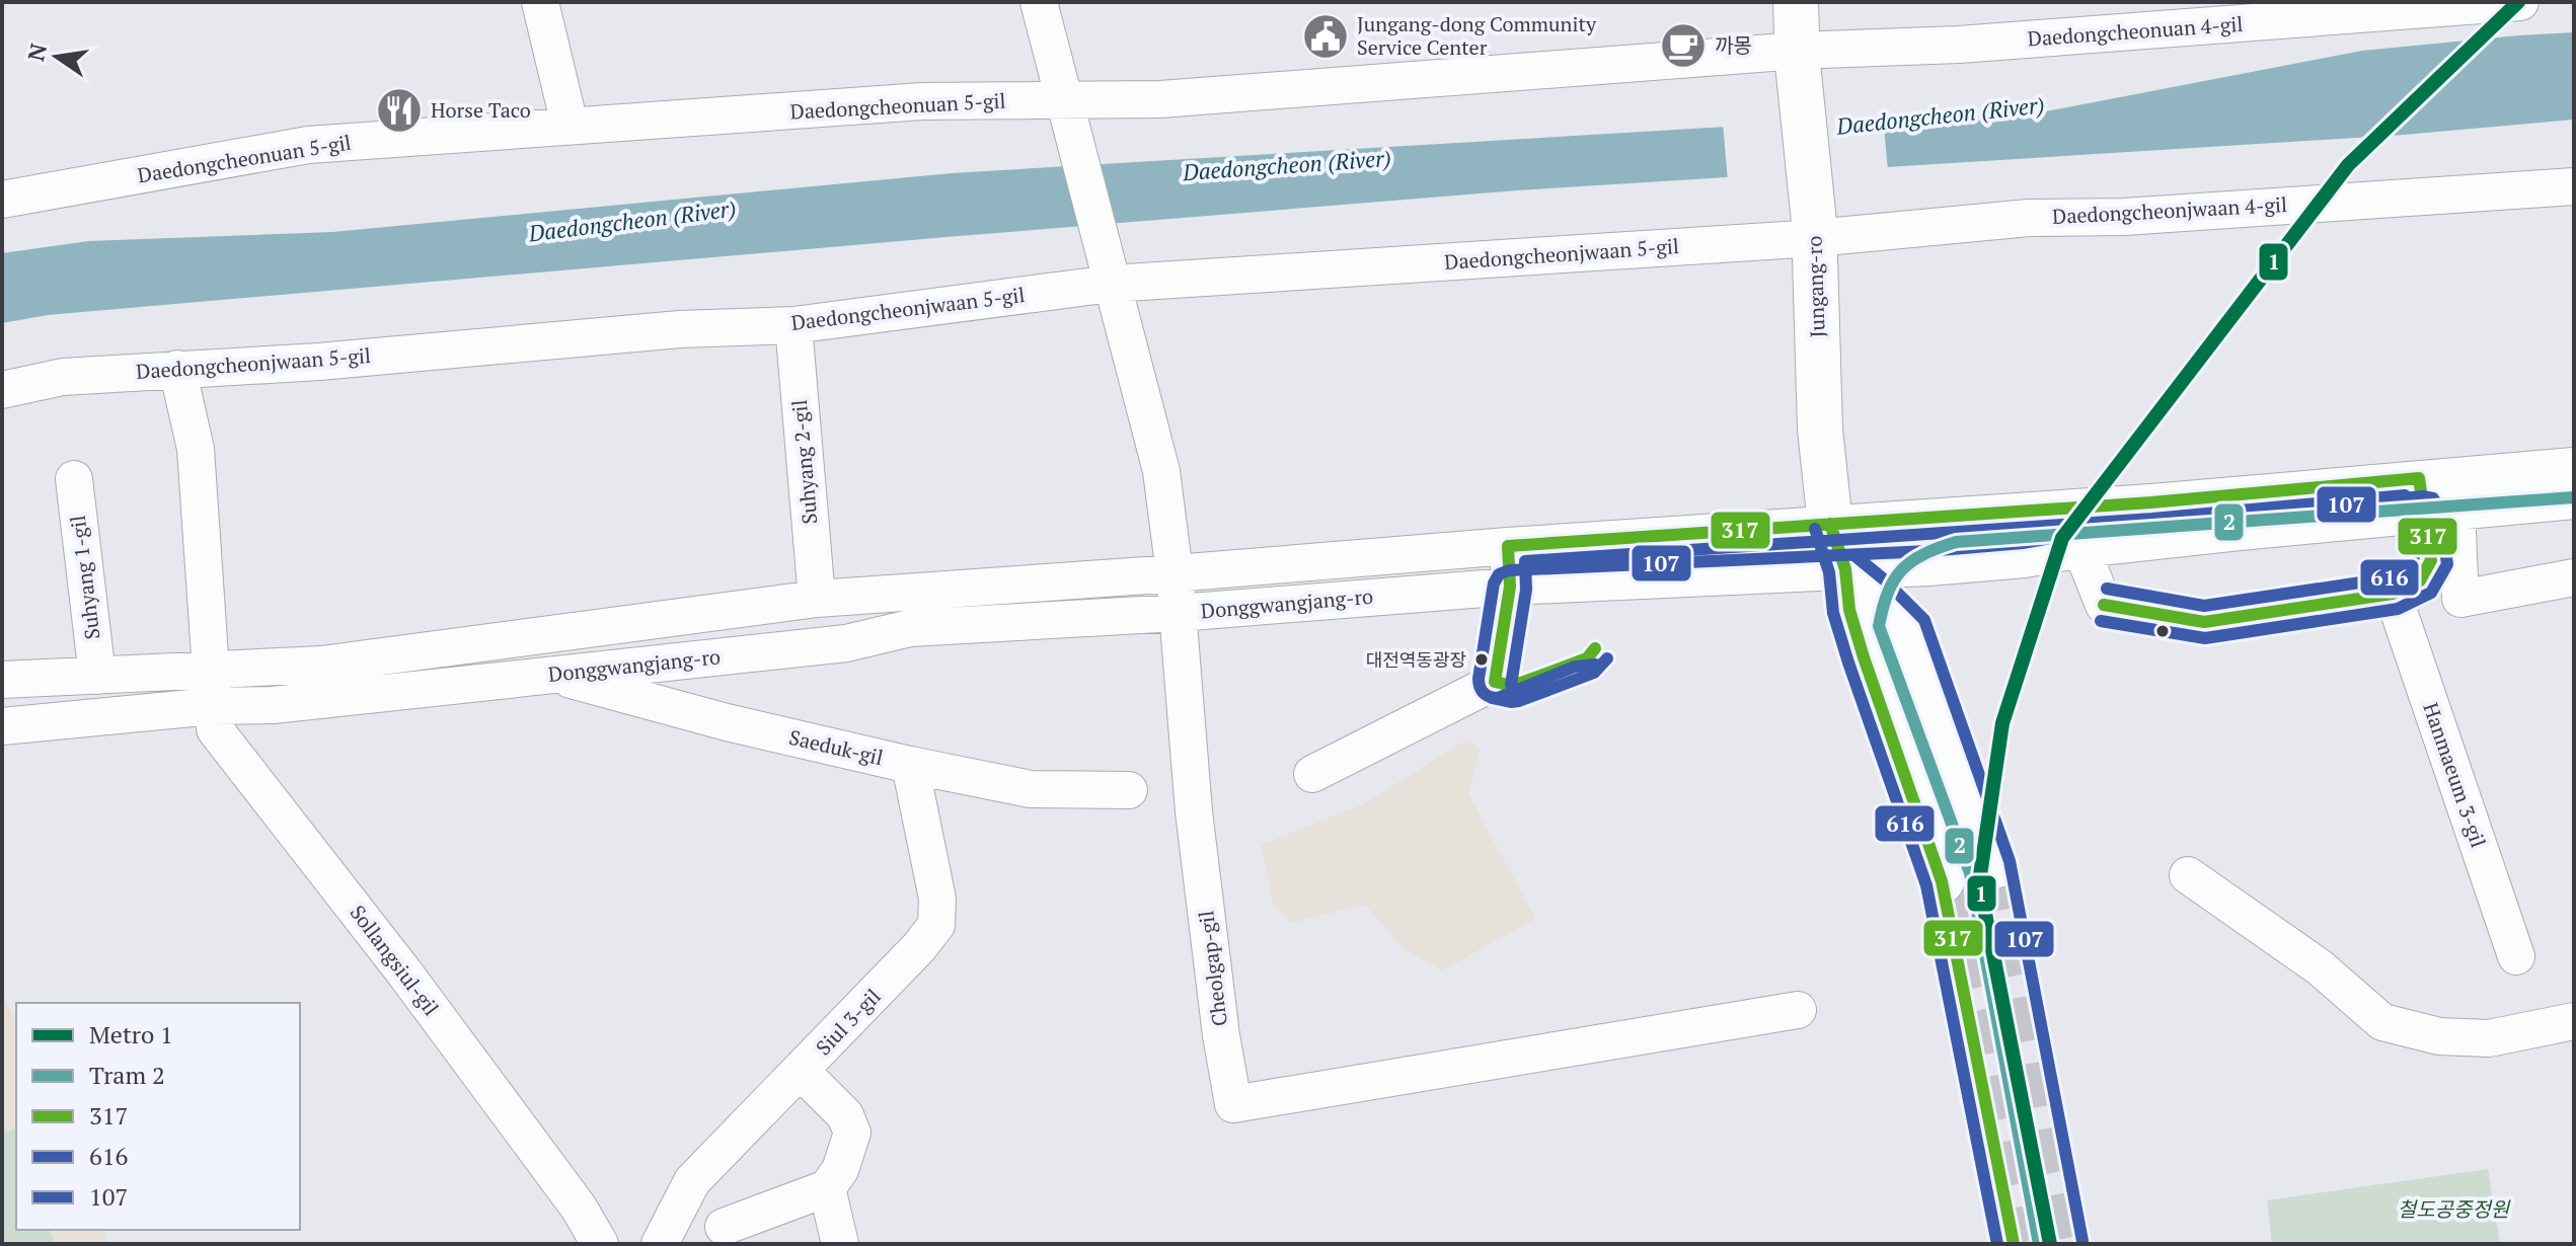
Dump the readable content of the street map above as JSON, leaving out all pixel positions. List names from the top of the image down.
{
  "streets": {
    "main road": ["Jungang-ro"],
    "street": [
      "Daedongcheonuan 4-gil",
      "Daedongcheonuan 5-gil",
      "Daedongcheonjwaan 4-gil",
      "Daedongcheonjwaan 5-gil",
      "Suhyang 2-gil",
      "Suhyang 1-gil",
      "Donggwangjang-ro",
      "Saeduk-gil",
      "Hanmaeum 3-gil",
      "Sollangsiul-gil",
      "Cheolgap-gil",
      "Siul 3-gil"
    ]
  },
  "crossings": [
    ["Daedongcheonuan 4-gil", "Daedongcheonuan 5-gil"],
    ["Daedongcheonuan 4-gil", "Jungang-ro"],
    ["Daedongcheonuan 5-gil", "Jungang-ro"],
    ["Daedongcheonuan 5-gil", "Cheolgap-gil"],
    ["Daedongcheonjwaan 4-gil", "Daedongcheonjwaan 5-gil"],
    ["Daedongcheonjwaan 4-gil", "Jungang-ro"],
    ["Daedongcheonjwaan 5-gil", "Jungang-ro"],
    ["Daedongcheonjwaan 5-gil", "Suhyang 2-gil"],
    ["Daedongcheonjwaan 5-gil", "Sollangsiul-gil"],
    ["Daedongcheonjwaan 5-gil", "Cheolgap-gil"],
    ["Jungang-ro", "Donggwangjang-ro"],
    ["Suhyang 2-gil", "Donggwangjang-ro"],
    ["Suhyang 1-gil", "Donggwangjang-ro"],
    ["Donggwangjang-ro", "Saeduk-gil"],
    ["Donggwangjang-ro", "Sollangsiul-gil"],
    ["Donggwangjang-ro", "Cheolgap-gil"],
    ["Saeduk-gil", "Siul 3-gil"]
  ],
  "water": ["Daedongcheon (River)"],
  "parks": ["철도공중정원"],
  "places": {
    "public building": ["Jungang-dong Community Service Center"],
    "cafe": ["까몽"],
    "restaurant": ["Horse Taco"],
    "other": ["대전역동광장"]
  },
  "lines": [
    "metro line 1",
    "transit line 317",
    "transit line 616",
    "transit line 107",
    "tram line 2"
  ],
  "legend": [
    "Metro 1",
    "Tram 2",
    "317",
    "616",
    "107"
  ],
  "north": "left"
}
